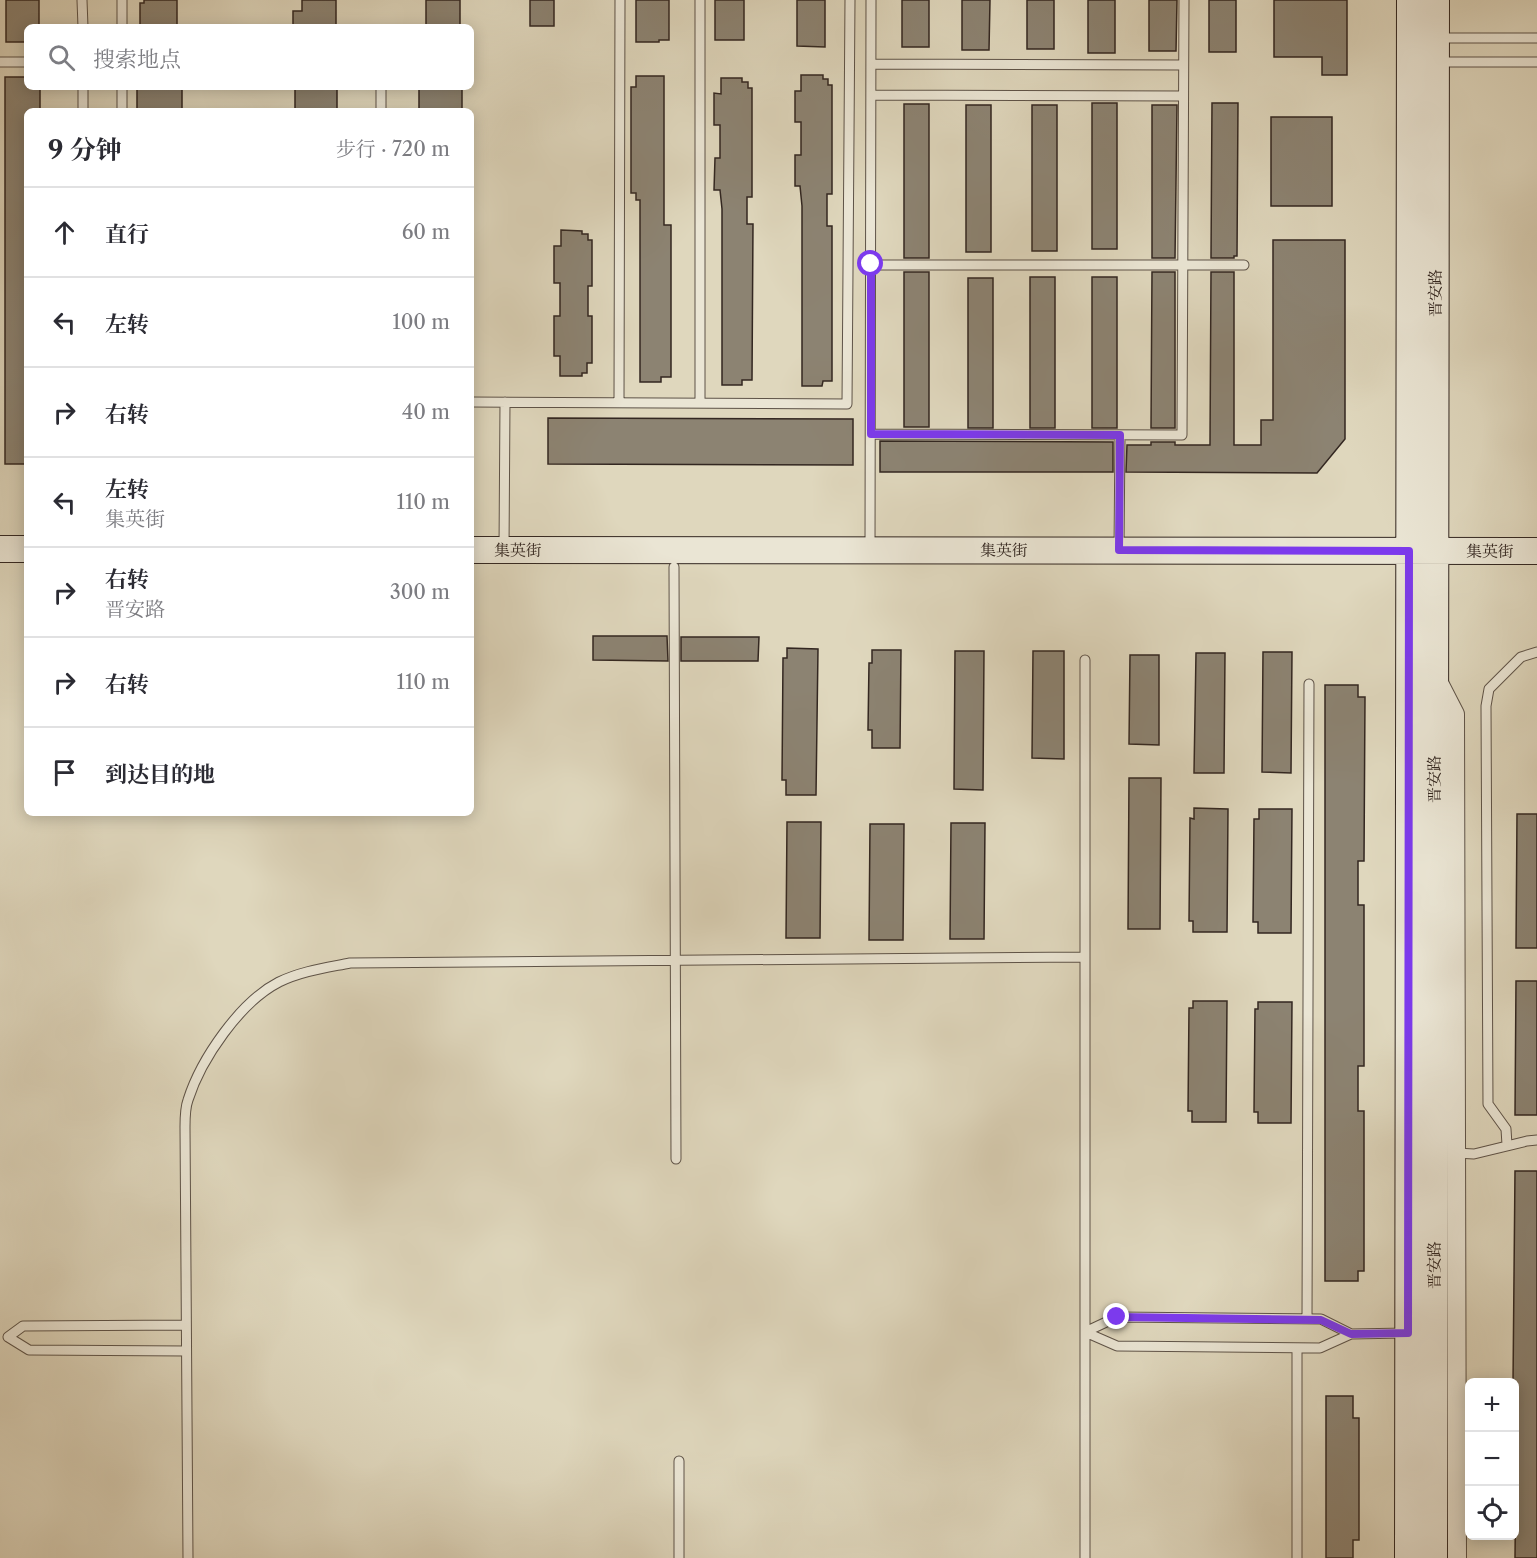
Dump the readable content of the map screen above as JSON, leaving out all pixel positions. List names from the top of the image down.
{
  "streets": {
    "main road": ["晋安路", "集英街"]
  },
  "crossings": [
    ["晋安路", "集英街"]
  ],
  "page": {
    "search": "搜索地点",
    "heading": ["9 分钟", "步行 · 720 m"],
    "list": [
      ["直行", "60 m"],
      ["左转", "100 m"],
      ["右转", "40 m"],
      ["左转", "集英街", "110 m"],
      ["右转", "晋安路", "300 m"],
      ["右转", "110 m"],
      "到达目的地"
    ],
    "map_buttons": ["+", "−"]
  }
}
